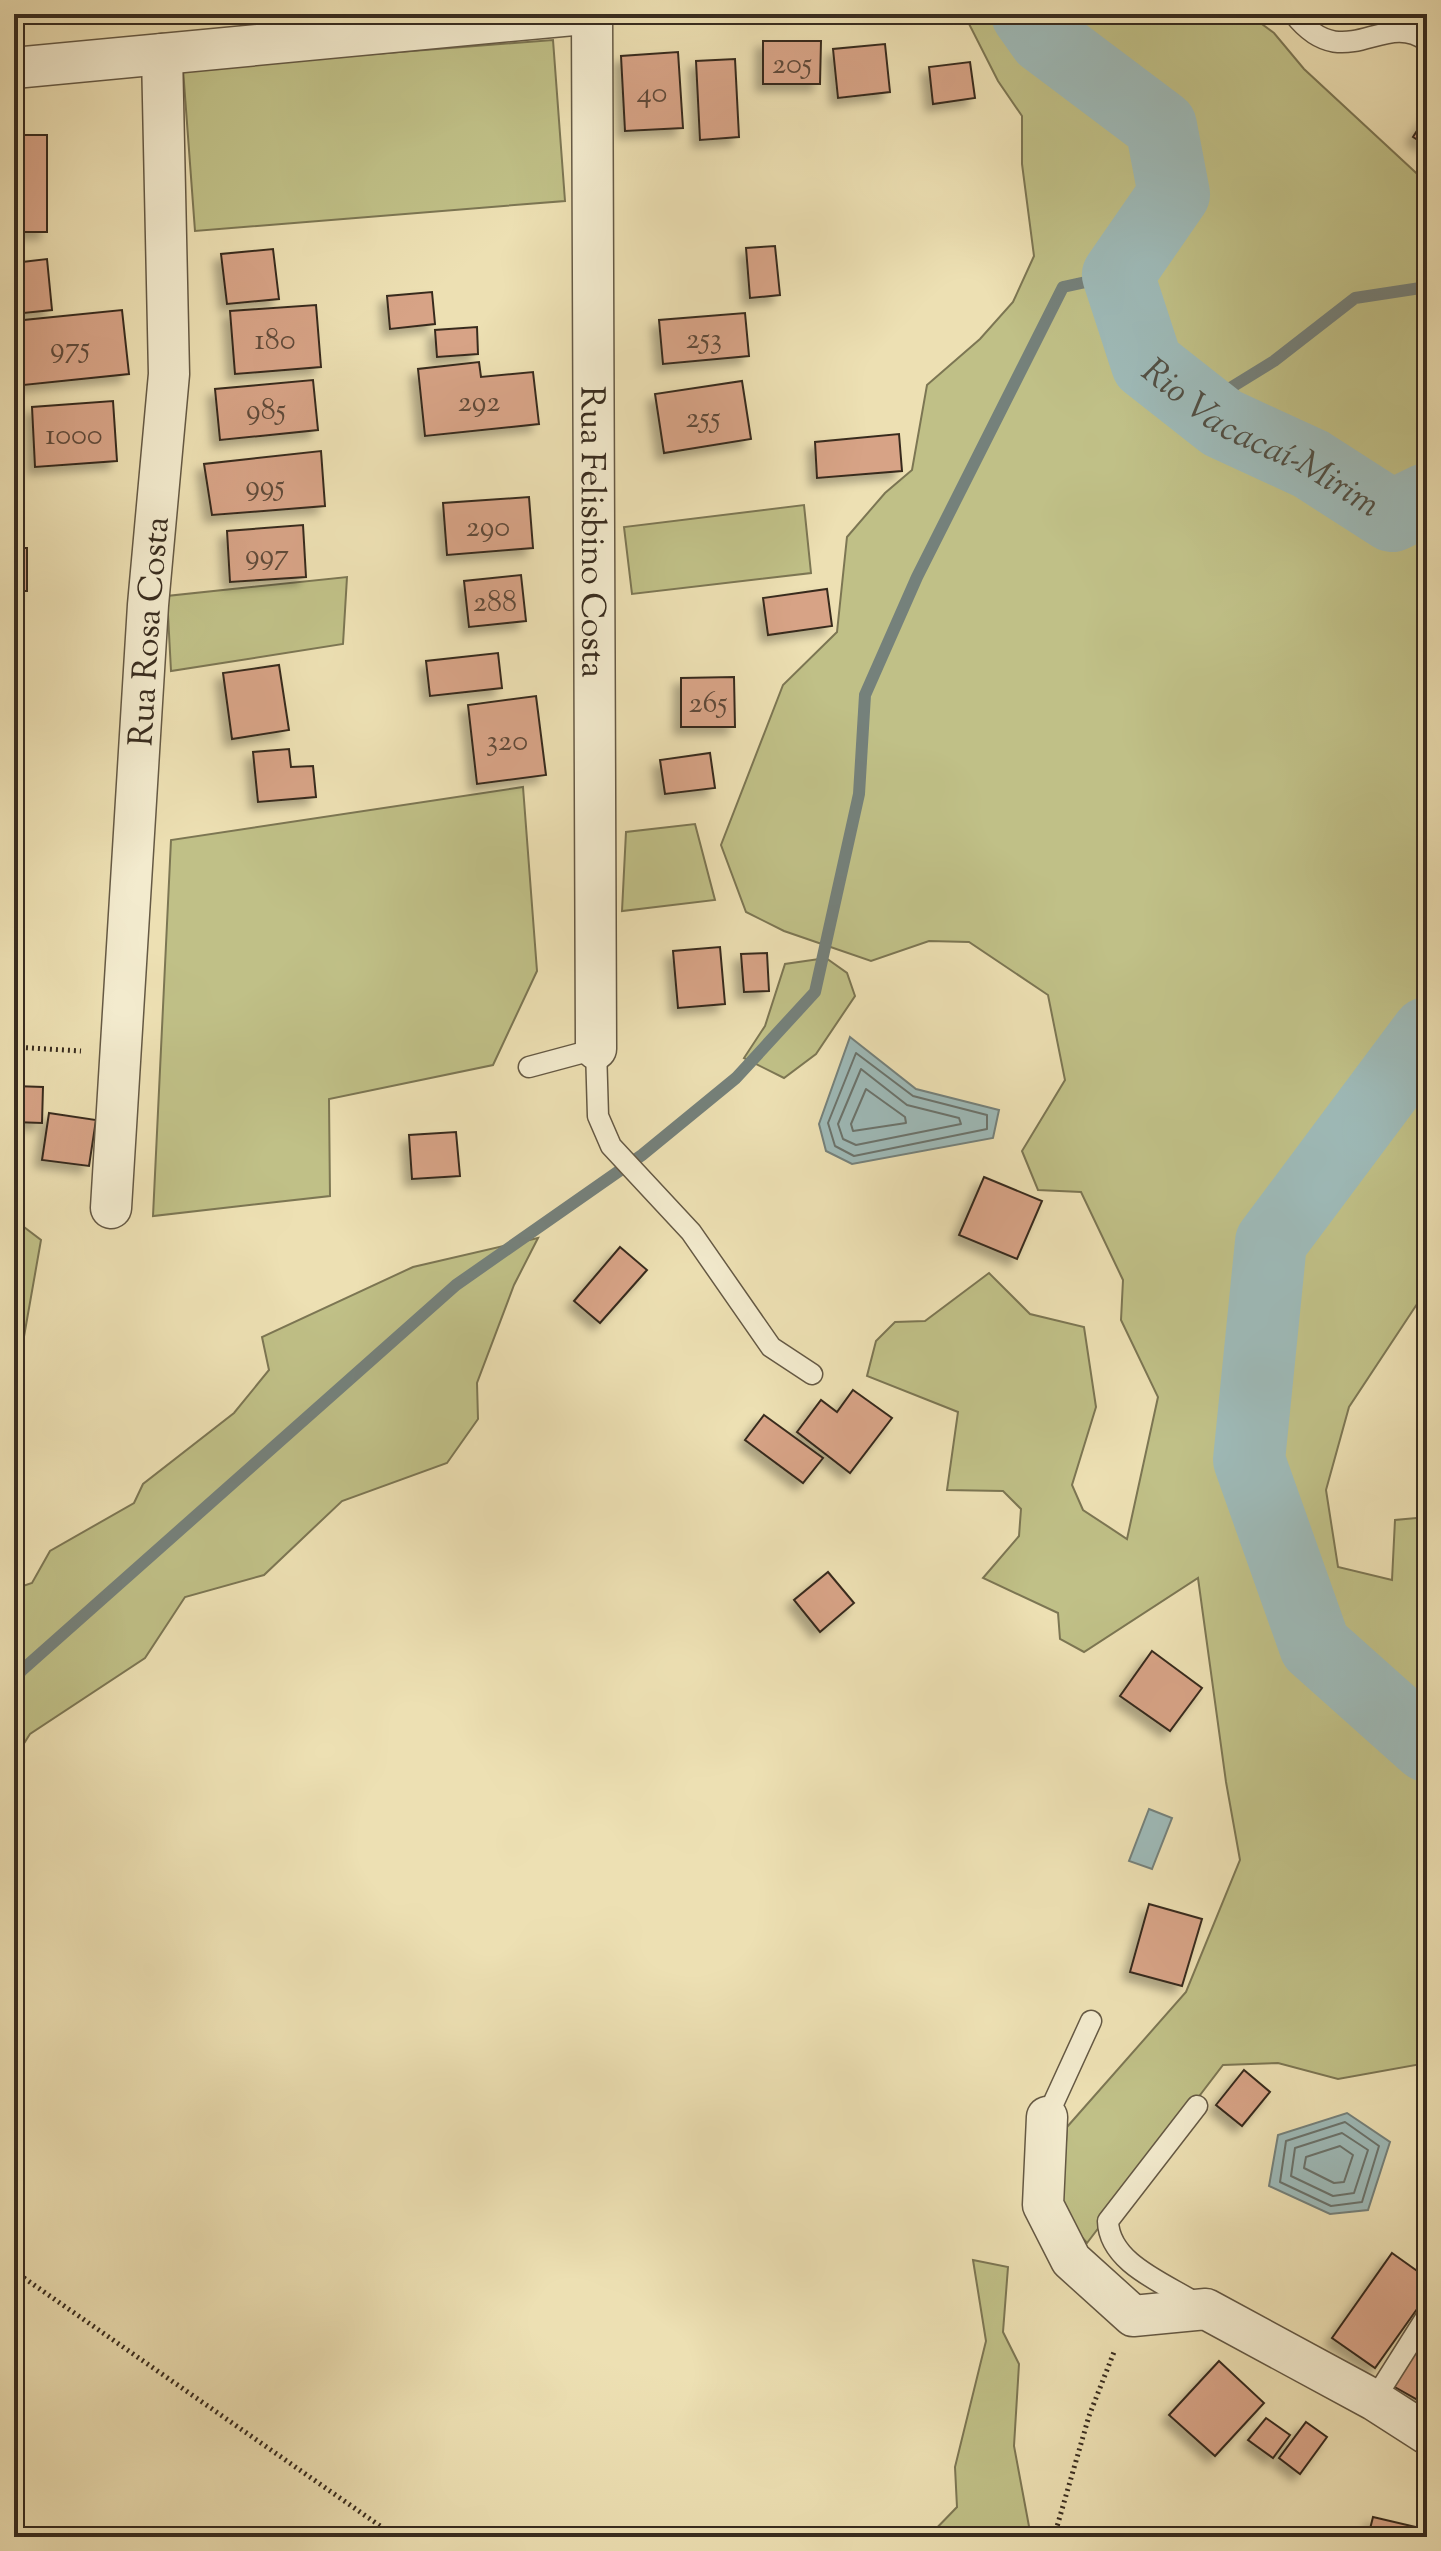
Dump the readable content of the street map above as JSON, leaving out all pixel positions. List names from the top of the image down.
{
  "streets": {
    "street": ["Rua Felisbino Costa", "Rua Rosa Costa"]
  },
  "water": ["Rio Vacacaí-Mirim"],
  "house_numbers": [
    "205",
    "40",
    "253",
    "180",
    "975",
    "292",
    "985",
    "255",
    "1000",
    "995",
    "290",
    "997",
    "288",
    "265",
    "320"
  ]
}
